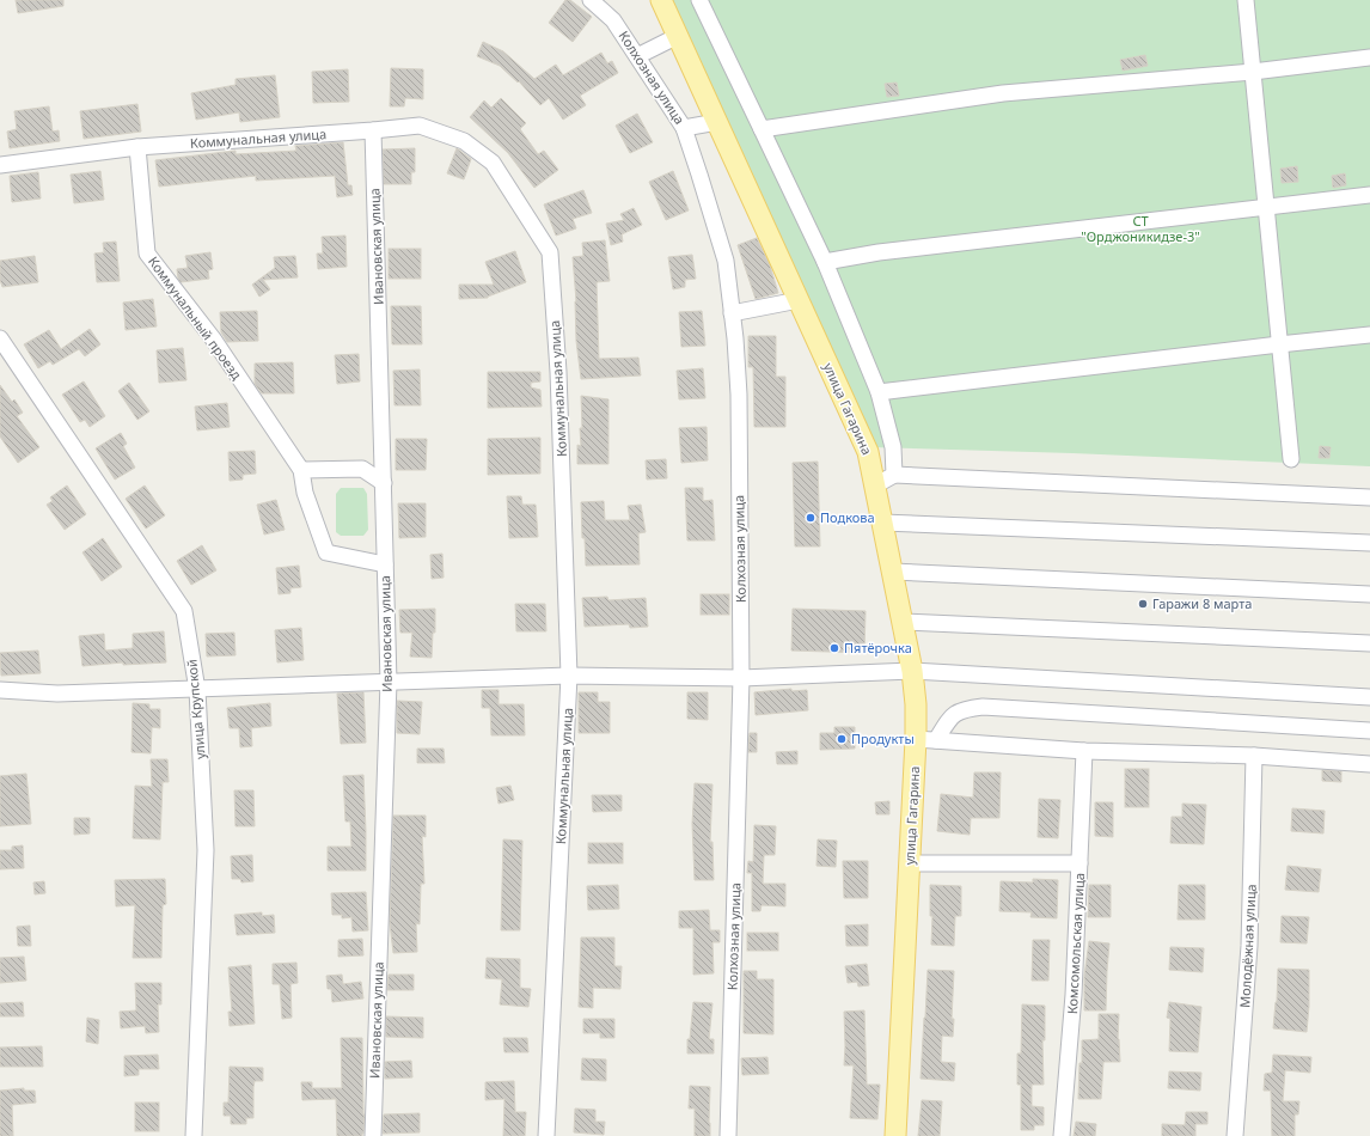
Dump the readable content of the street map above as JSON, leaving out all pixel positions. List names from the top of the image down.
{
  "streets": {
    "main road": ["улица Гагарина"],
    "street": [
      "Колхозная улица",
      "Коммунальная улица",
      "Ивановская улица",
      "Коммунальный проезд",
      "улица Крупской",
      "Комсомольская улица",
      "Молодёжная улица"
    ]
  },
  "crossings": [
    ["Коммунальная улица", "Ивановская улица"],
    ["Коммунальная улица", "Коммунальный проезд"],
    ["Ивановская улица", "Коммунальный проезд"]
  ],
  "parks": ["СТ \"Орджоникидзе-3\""],
  "places": [
    "Подкова",
    "Гаражи 8 марта",
    "Пятёрочка",
    "Продукты"
  ]
}
